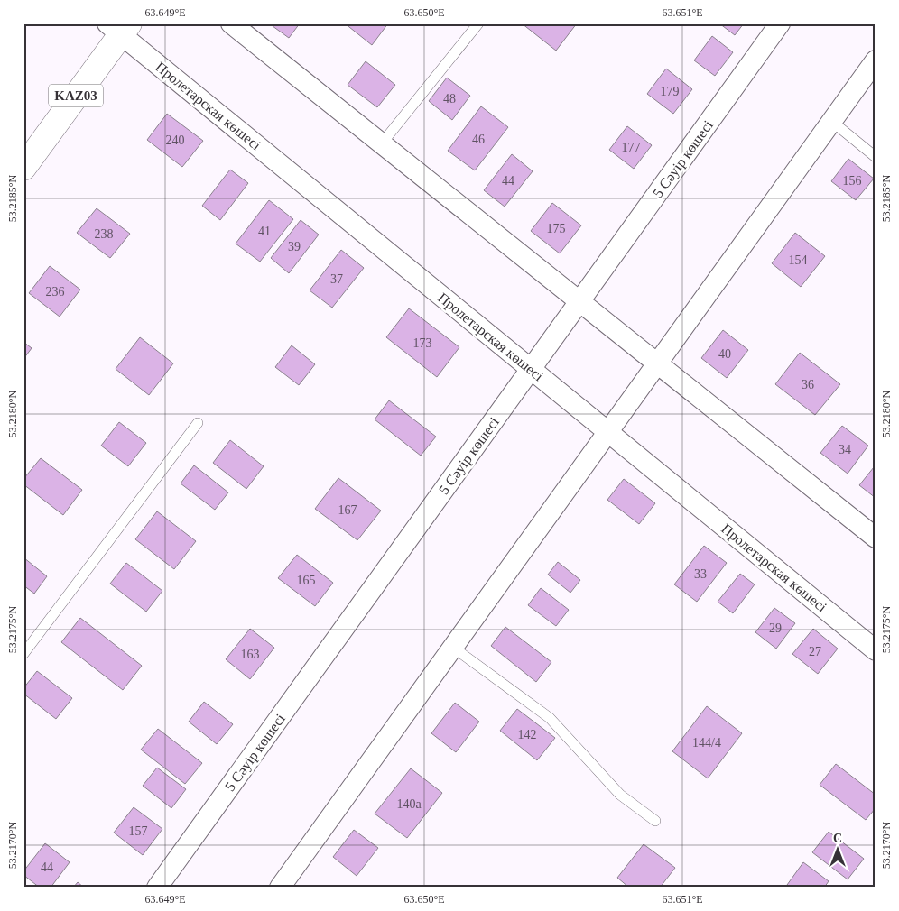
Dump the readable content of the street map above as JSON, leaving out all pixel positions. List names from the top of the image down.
{
  "streets": {
    "main road": ["KАZ03"],
    "street": ["Пролетарская көшесі", "5 Сәуір көшесі"]
  },
  "crossings": [
    ["KАZ03", "Пролетарская көшесі"],
    ["Пролетарская көшесі", "5 Сәуір көшесі"]
  ],
  "house_numbers": [
    "179",
    "48",
    "46",
    "240",
    "177",
    "44",
    "156",
    "175",
    "41",
    "238",
    "39",
    "154",
    "37",
    "236",
    "173",
    "40",
    "36",
    "34",
    "167",
    "33",
    "165",
    "29",
    "27",
    "163",
    "142",
    "144/4",
    "140а",
    "157",
    "44"
  ],
  "north": "top",
  "coordinates": [
    "63.649°E",
    "63.650°E",
    "63.651°E",
    "53.2185°N",
    "53.2180°N",
    "53.2175°N",
    "53.2170°N"
  ]
}
